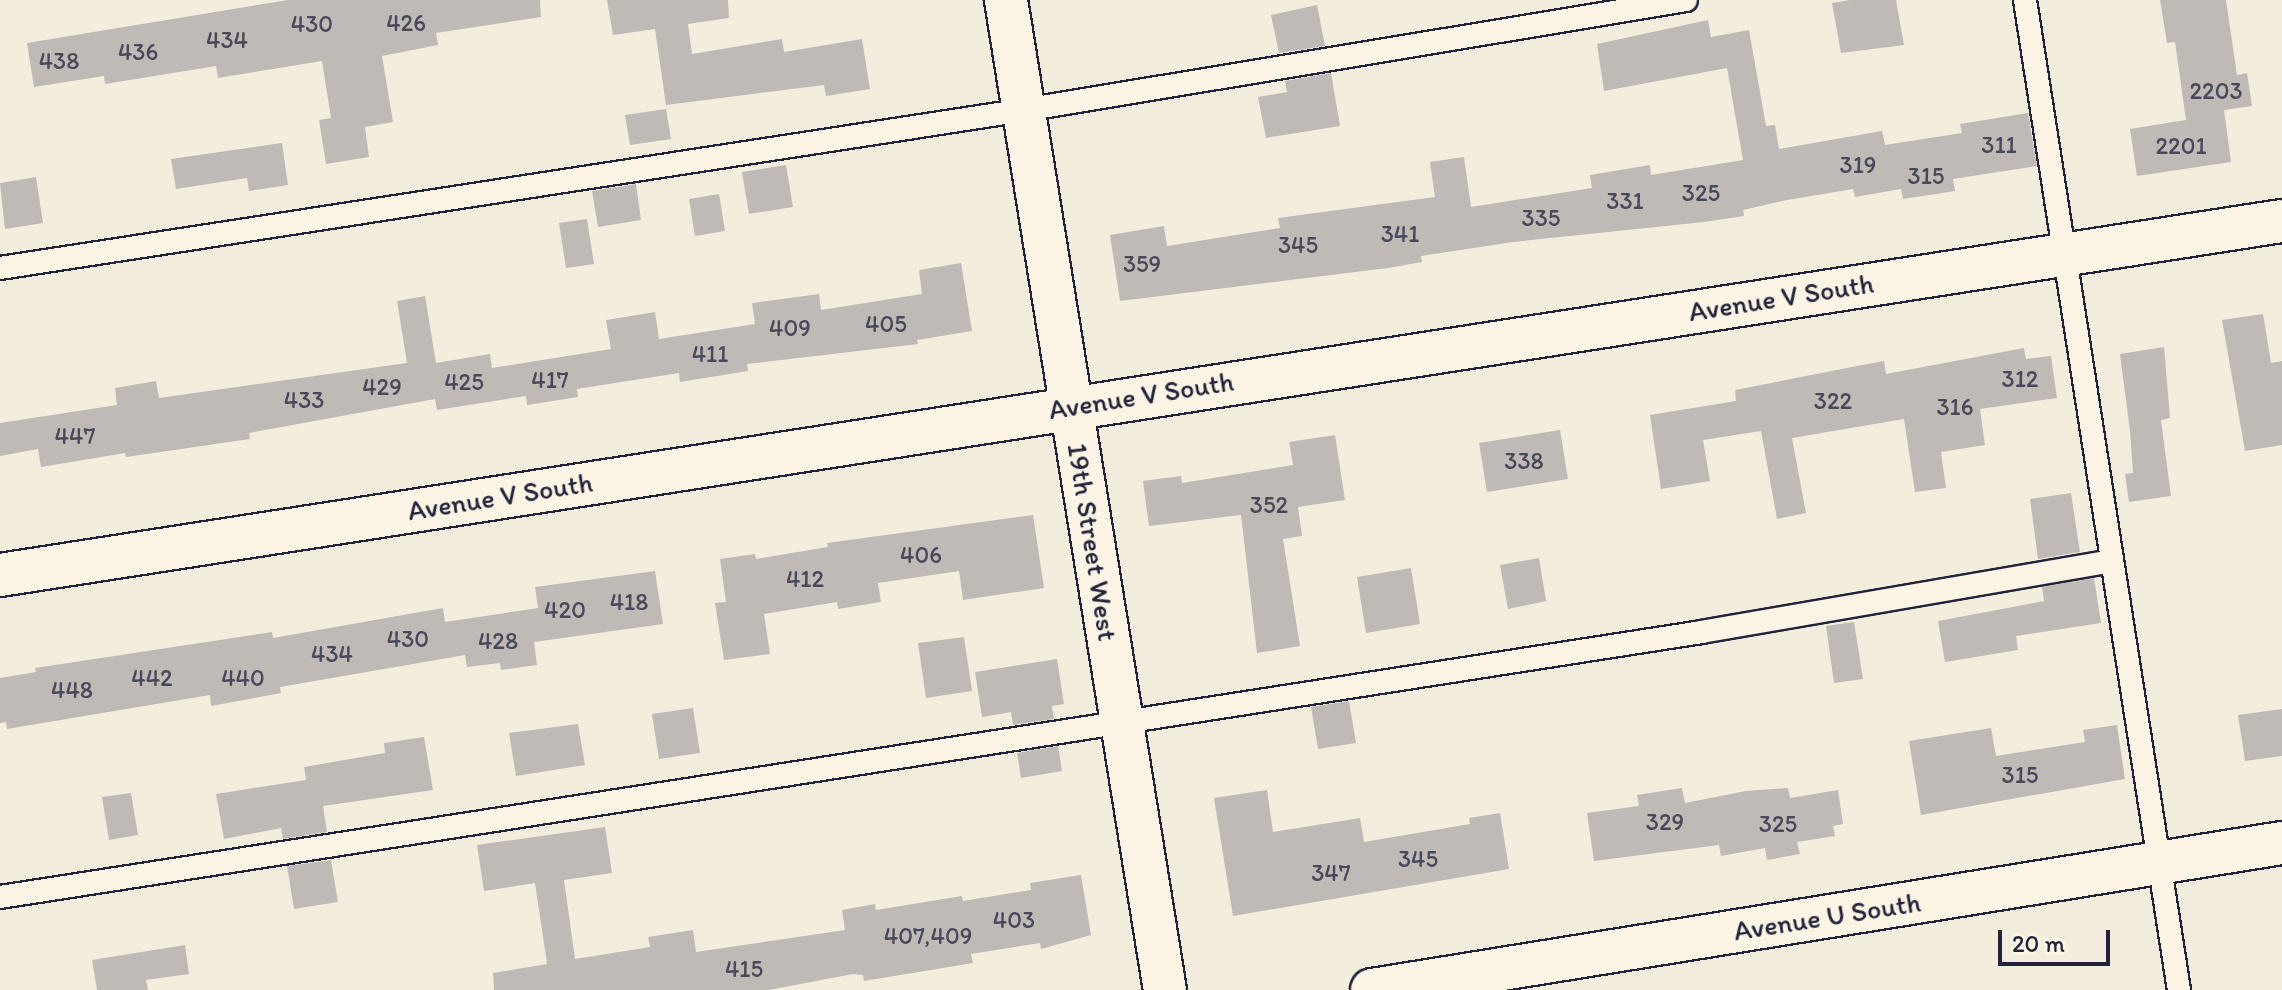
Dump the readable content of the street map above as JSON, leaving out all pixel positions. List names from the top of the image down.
{
  "streets": {
    "street": ["Avenue V South", "19th Street West", "Avenue U South"]
  },
  "crossings": [
    ["Avenue V South", "19th Street West"]
  ],
  "house_numbers": [
    "426",
    "430",
    "434",
    "436",
    "438",
    "2203",
    "311",
    "2201",
    "319",
    "315",
    "325",
    "331",
    "335",
    "341",
    "345",
    "359",
    "405",
    "409",
    "411",
    "312",
    "417",
    "425",
    "429",
    "433",
    "322",
    "316",
    "447",
    "338",
    "352",
    "406",
    "412",
    "418",
    "420",
    "430",
    "428",
    "434",
    "442",
    "440",
    "448",
    "315",
    "329",
    "325",
    "345",
    "347",
    "403",
    "407,409",
    "415"
  ],
  "scale_bar": "20 m"
}
